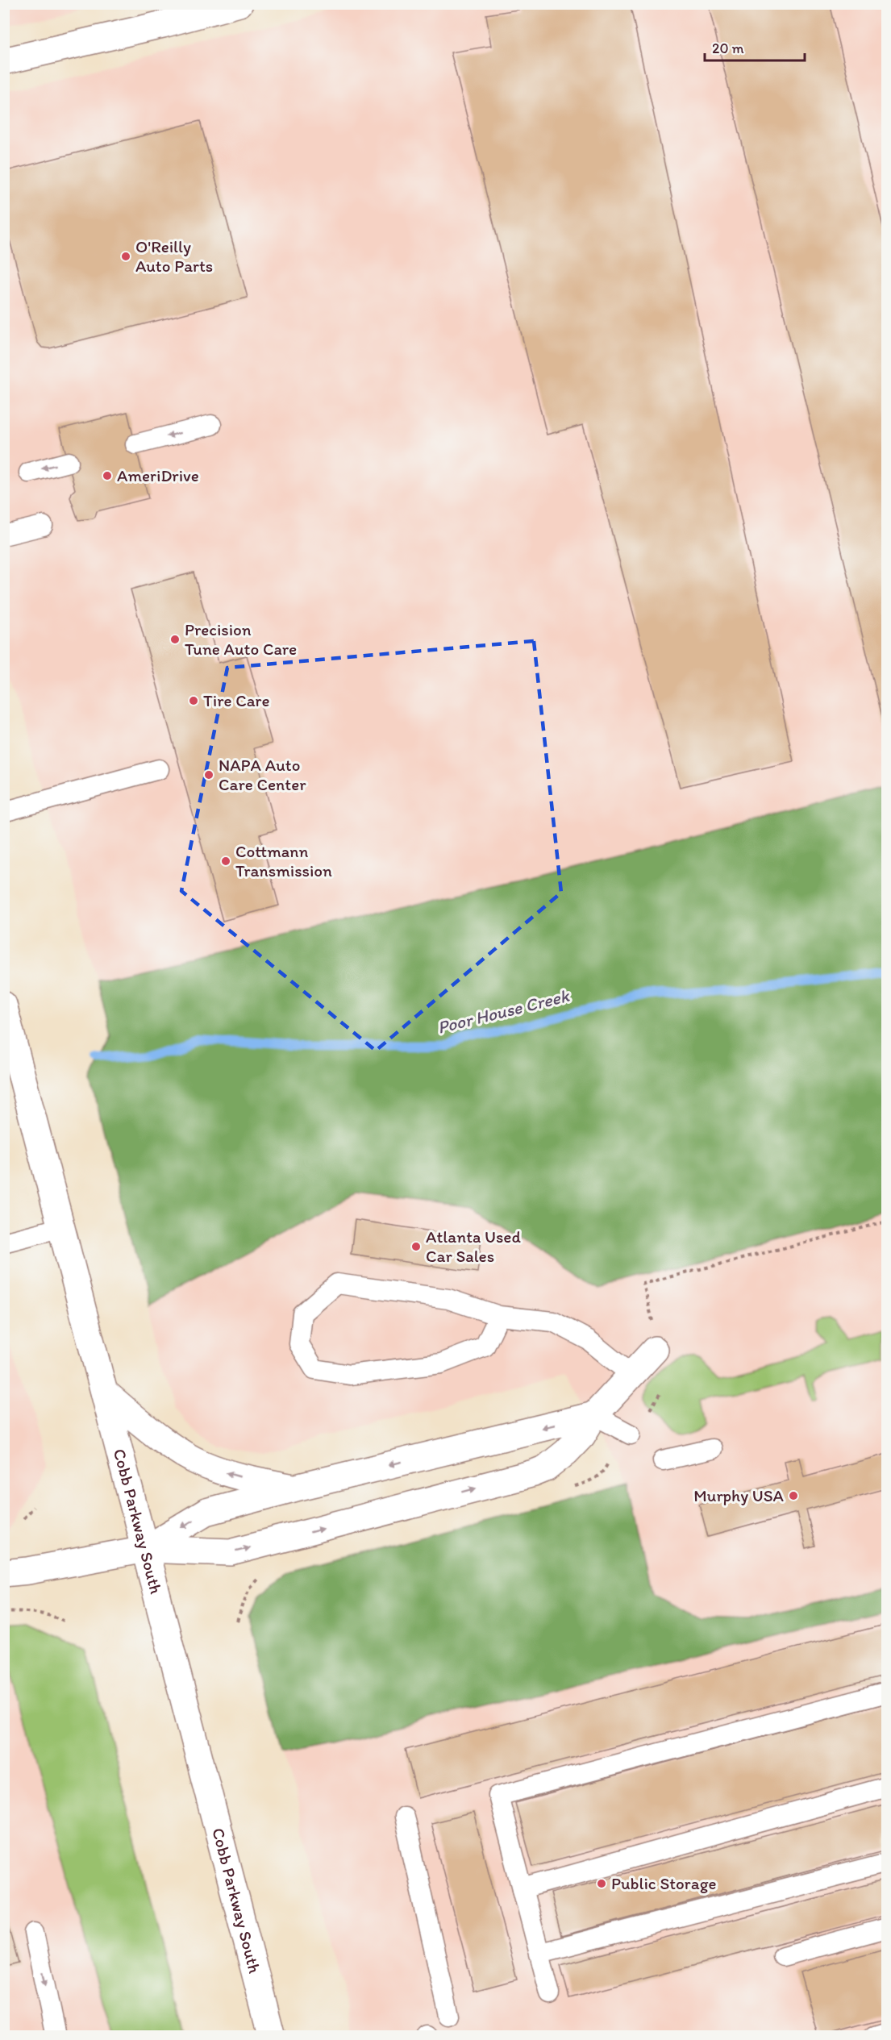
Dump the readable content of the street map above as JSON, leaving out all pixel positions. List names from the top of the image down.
{
  "streets": {
    "street": ["Cobb Parkway South"]
  },
  "water": ["Poor House Creek"],
  "places": [
    "O'Reilly Auto Parts",
    "AmeriDrive",
    "Precision Tune Auto Care",
    "Tire Care",
    "NAPA Auto Care Center",
    "Cottmann Transmission",
    "Atlanta Used Car Sales",
    "Murphy USA",
    "Public Storage"
  ],
  "scale_bar": "20 m"
}
